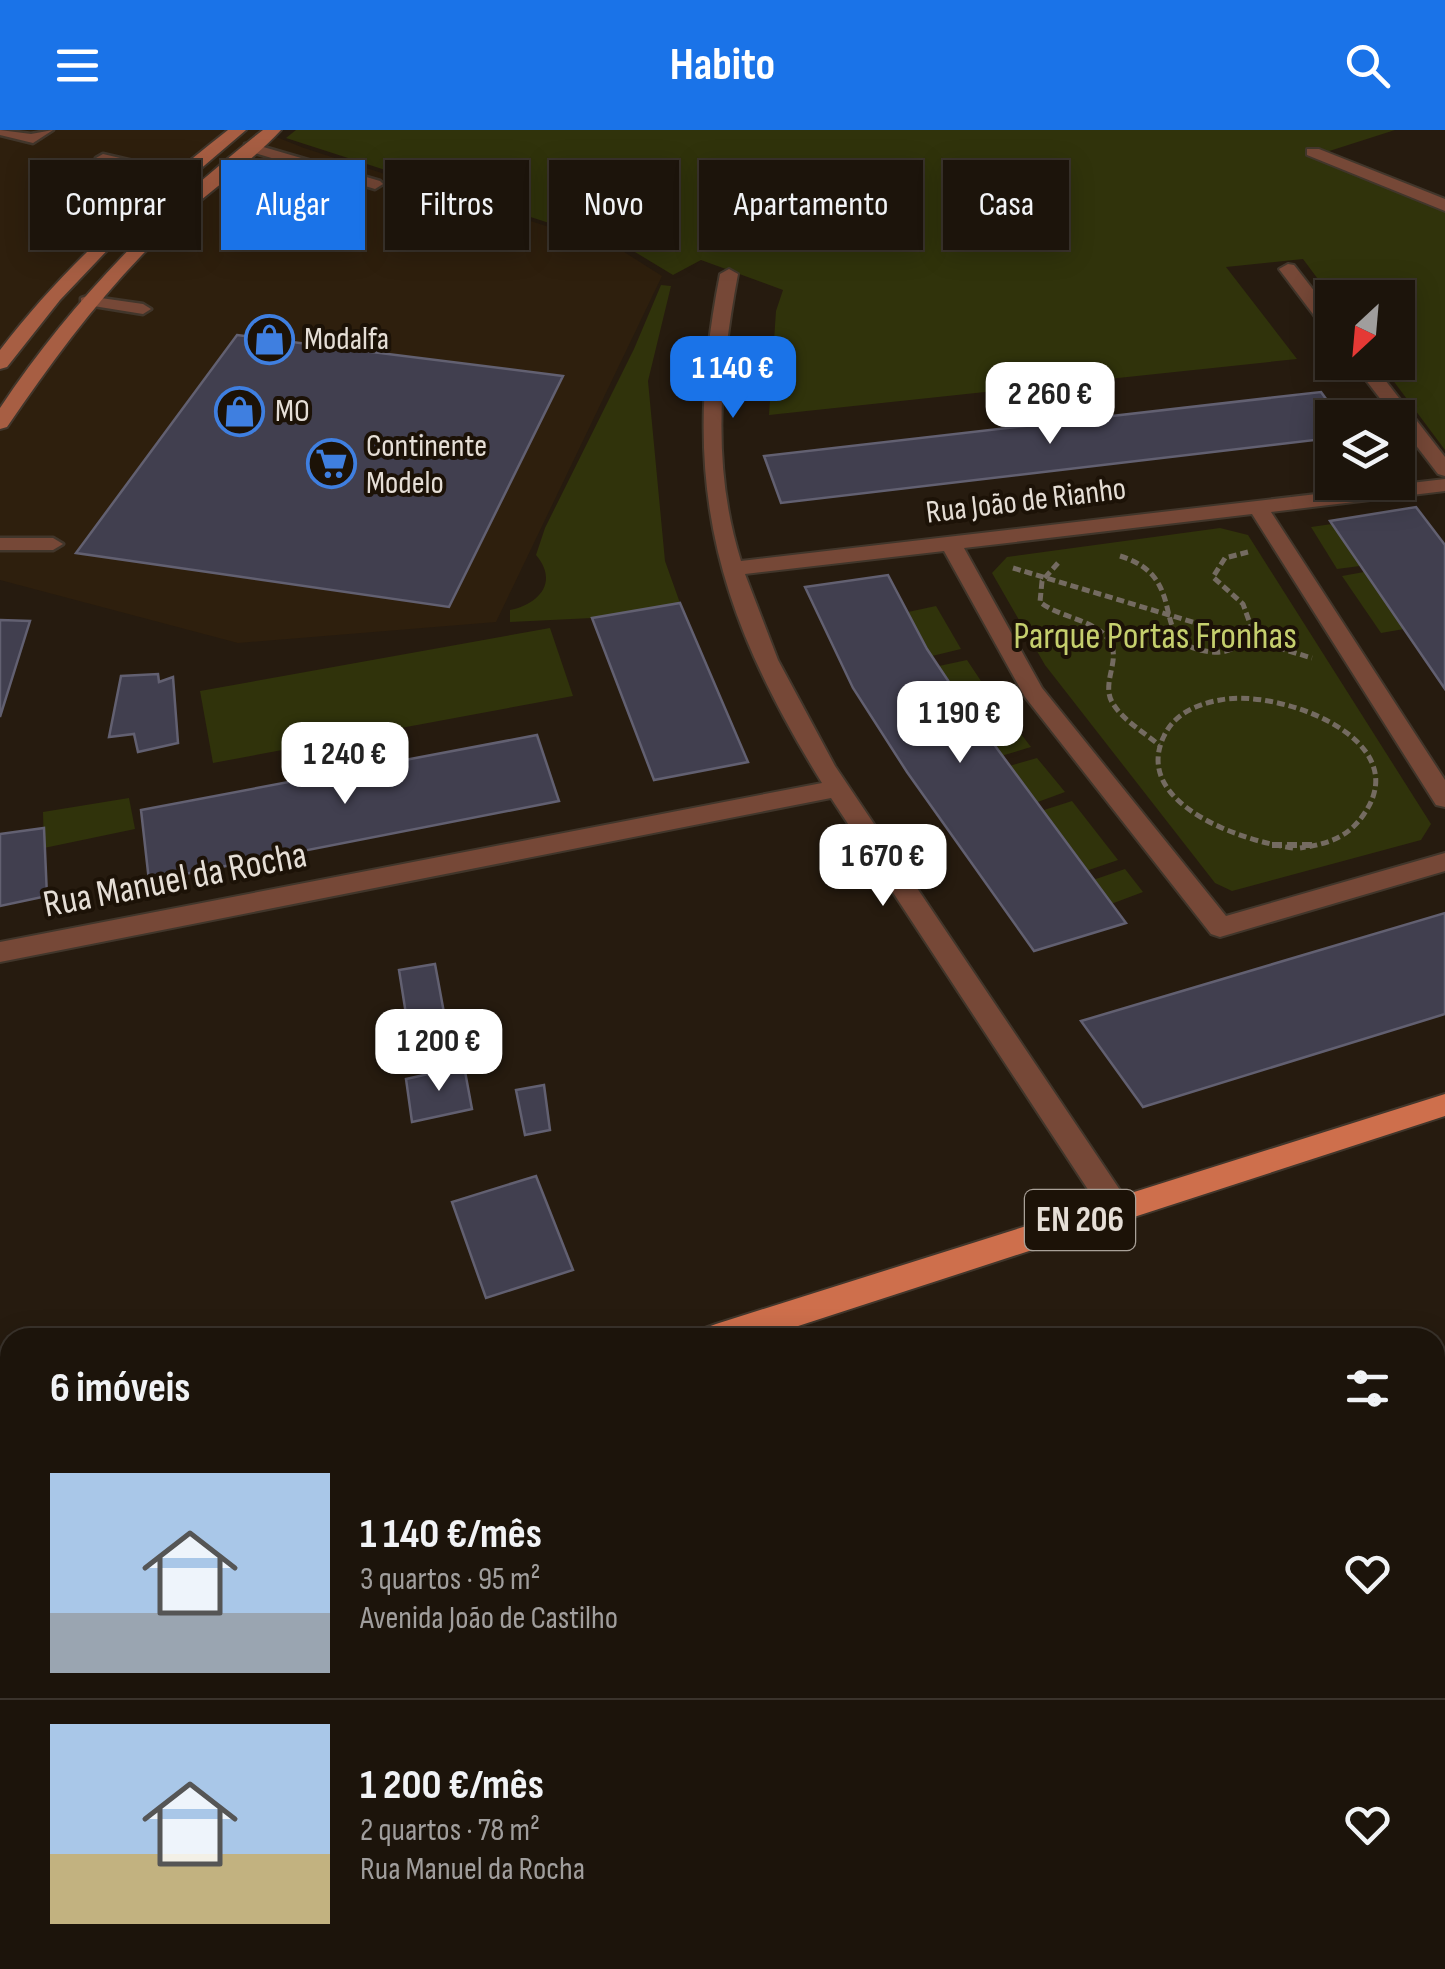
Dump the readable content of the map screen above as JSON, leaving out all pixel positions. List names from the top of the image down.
{
  "streets": {
    "main road": ["EN 206"],
    "street": ["Rua João de Rianho", "Rua Manuel da Rocha"]
  },
  "parks": ["Parque Portas Fronhas"],
  "places": {
    "shop": ["Modalfa", "MO"],
    "supermarket": ["Continente Modelo"]
  },
  "north": "bottom left",
  "page": {
    "header": "Habito",
    "chip": [
      "Comprar",
      "Alugar",
      "Filtros",
      "Novo",
      "Apartamento",
      "Casa"
    ],
    "price": [
      "1 140 €",
      "2 260 €",
      "1 190 €",
      "1 240 €",
      "1 670 €",
      "1 200 €"
    ],
    "heading": "6 imóveis",
    "list": [
      {
        "name": "1 140 €/mês",
        "note": "3 quartos · 95 m² · Avenida João de Castilho"
      },
      {
        "name": "1 200 €/mês",
        "note": "2 quartos · 78 m² · Rua Manuel da Rocha"
      }
    ]
  }
}
